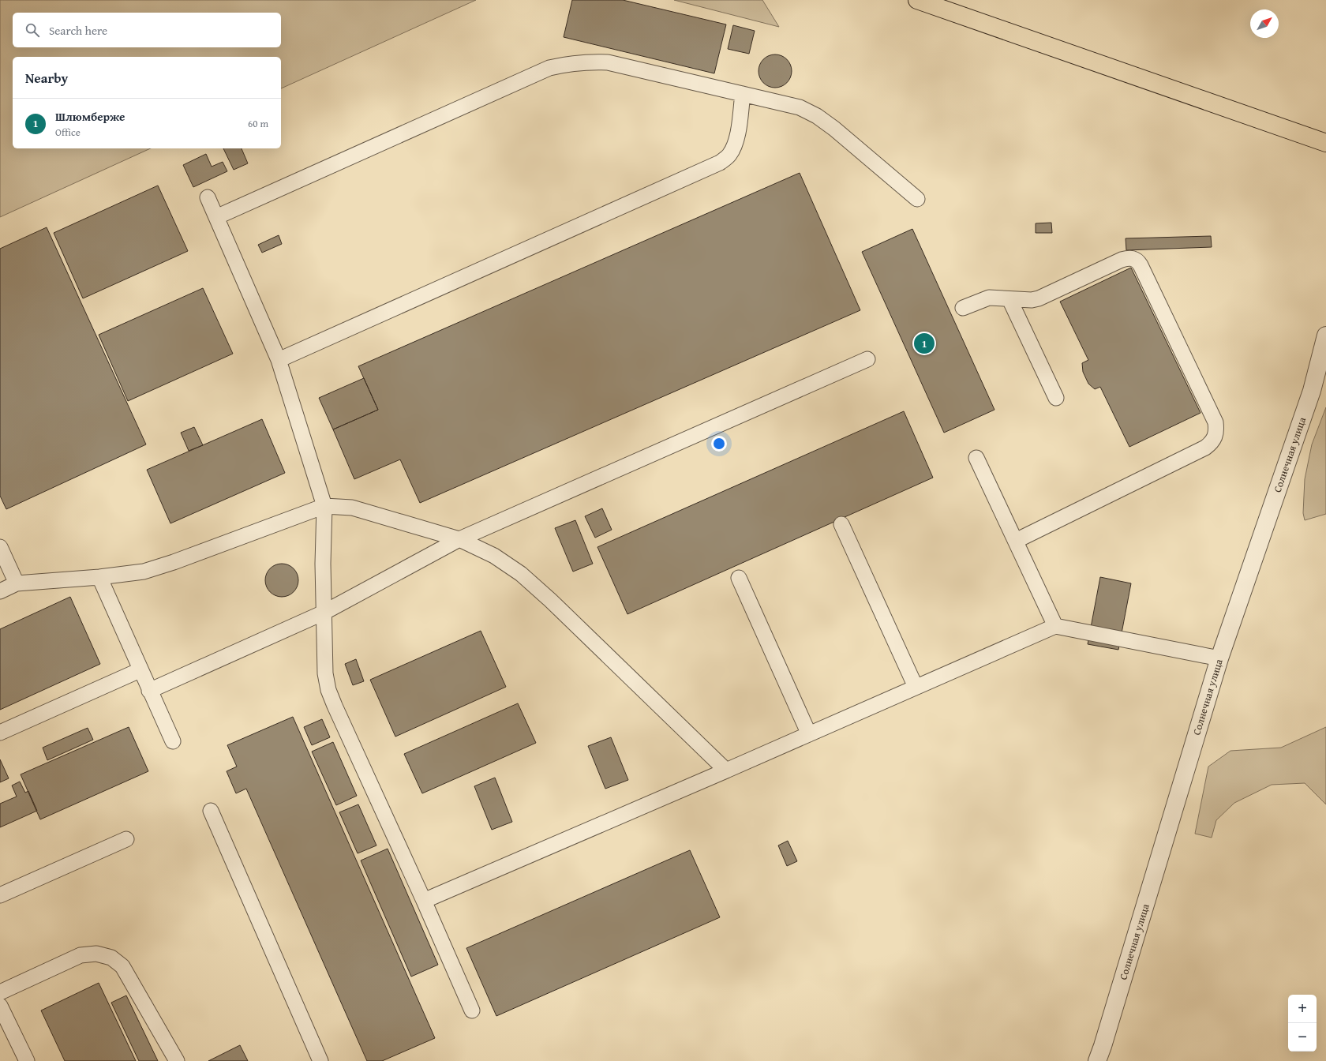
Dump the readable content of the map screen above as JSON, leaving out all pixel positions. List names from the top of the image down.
{
  "streets": {
    "street": ["Солнечная улица"]
  },
  "north": "top right",
  "page": {
    "search": "Search here",
    "heading": "Nearby",
    "list": [
      {
        "mark": "1",
        "name": "Шлюмберже",
        "note": "Office",
        "value": "60 m"
      }
    ],
    "pins": "1",
    "map_buttons": ["+", "−"]
  }
}
